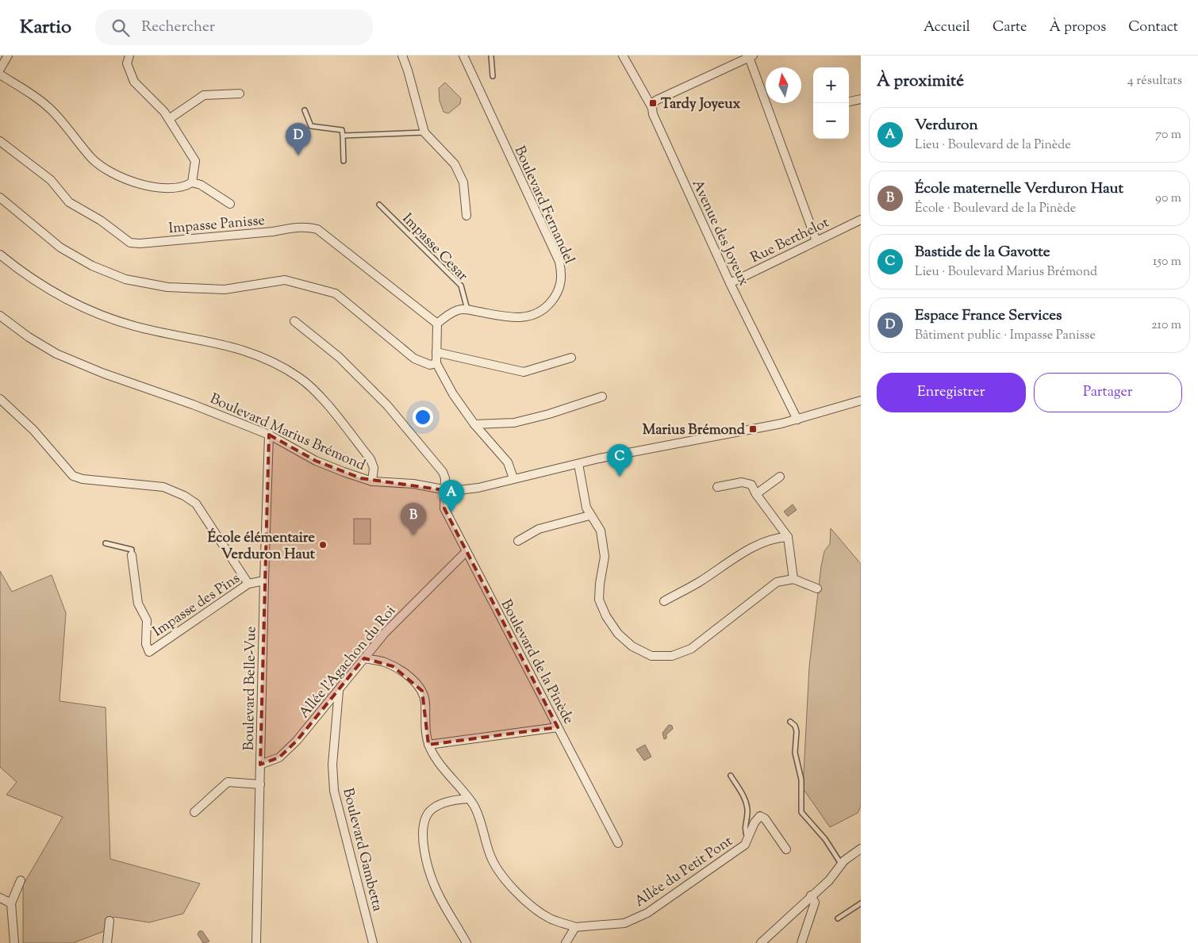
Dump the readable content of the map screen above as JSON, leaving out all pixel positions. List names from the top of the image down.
{
  "streets": {
    "street": [
      "Boulevard Fernandel",
      "Impasse Panisse",
      "Avenue des Joyeux",
      "Rue Berthelot",
      "Boulevard Marius Brémond",
      "Impasse des Pins",
      "Allée l'Agachon du Roi",
      "Boulevard de la Pinède",
      "Boulevard Belle-Vue",
      "Boulevard Gambetta",
      "Allée du Petit Pont"
    ],
    "lane": ["Impasse Cesar"]
  },
  "crossings": [
    ["Boulevard Fernandel", "Impasse Panisse"],
    ["Boulevard Fernandel", "Impasse Cesar"],
    ["Avenue des Joyeux", "Rue Berthelot"],
    ["Avenue des Joyeux", "Boulevard Marius Brémond"],
    ["Boulevard Marius Brémond", "Boulevard de la Pinède"],
    ["Boulevard Marius Brémond", "Boulevard Belle-Vue"],
    ["Impasse des Pins", "Boulevard Belle-Vue"],
    ["Allée l'Agachon du Roi", "Boulevard de la Pinède"],
    ["Allée l'Agachon du Roi", "Boulevard Belle-Vue"],
    ["Allée l'Agachon du Roi", "Boulevard Gambetta"]
  ],
  "places": {
    "transit": ["Tardy Joyeux", "Marius Brémond"],
    "other": ["École élémentaire Verduron Haut"]
  },
  "north": "top",
  "page": {
    "header": "Kartio",
    "search": "Rechercher",
    "nav": [
      "Accueil",
      "Carte",
      "À propos",
      "Contact"
    ],
    "heading": ["À proximité", "4 résultats"],
    "map_buttons": ["+", "−"],
    "list": [
      {
        "mark": "A",
        "name": "Verduron",
        "note": "Lieu · Boulevard de la Pinède",
        "value": "70 m"
      },
      {
        "mark": "B",
        "name": "École maternelle Verduron Haut",
        "note": "École · Boulevard de la Pinède",
        "value": "90 m"
      },
      {
        "mark": "C",
        "name": "Bastide de la Gavotte",
        "note": "Lieu · Boulevard Marius Brémond",
        "value": "150 m"
      },
      {
        "mark": "D",
        "name": "Espace France Services",
        "note": "Bâtiment public · Impasse Panisse",
        "value": "210 m"
      }
    ],
    "pins": [
      "D",
      "C",
      "A",
      "B"
    ],
    "buttons": ["Enregistrer", "Partager"]
  }
}
